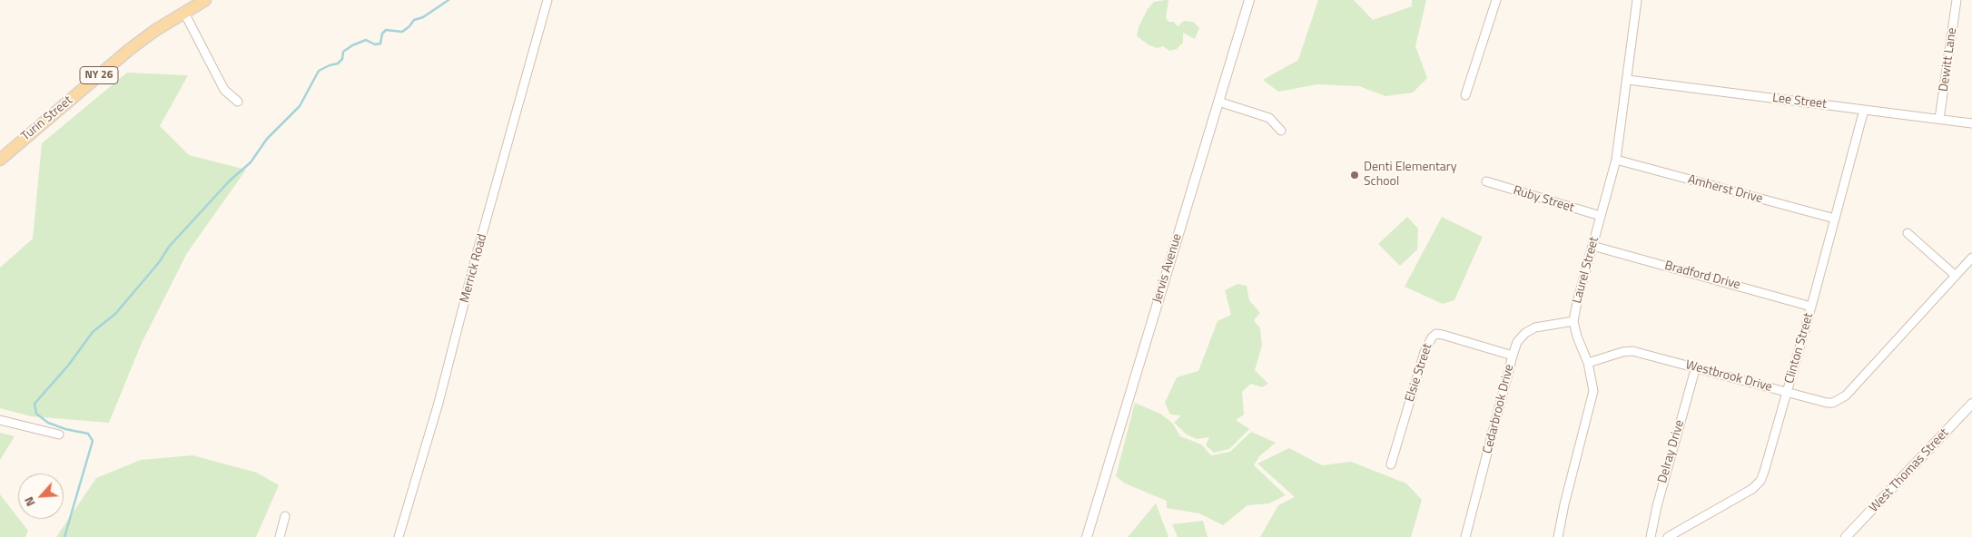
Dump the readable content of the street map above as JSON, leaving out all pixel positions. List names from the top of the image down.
{
  "streets": {
    "main road": ["NY 26", "Turin Street"],
    "street": [
      "Dewitt Lane",
      "Lee Street",
      "Amherst Drive",
      "Ruby Street",
      "Merrick Road",
      "Jervis Avenue",
      "Laurel Street",
      "Bradford Drive",
      "Clinton Street",
      "Elsie Street",
      "Westbrook Drive",
      "Cedarbrook Drive",
      "Delray Drive",
      "West Thomas Street"
    ]
  },
  "crossings": [
    ["Dewitt Lane", "Lee Street"],
    ["Lee Street", "Laurel Street"],
    ["Lee Street", "Clinton Street"],
    ["Amherst Drive", "Laurel Street"],
    ["Amherst Drive", "Clinton Street"],
    ["Ruby Street", "Laurel Street"],
    ["Laurel Street", "Bradford Drive"],
    ["Laurel Street", "Westbrook Drive"],
    ["Laurel Street", "Cedarbrook Drive"],
    ["Bradford Drive", "Clinton Street"],
    ["Clinton Street", "Westbrook Drive"],
    ["Elsie Street", "Cedarbrook Drive"],
    ["Westbrook Drive", "Delray Drive"]
  ],
  "places": ["Denti Elementary School"],
  "north": "bottom left"
}
